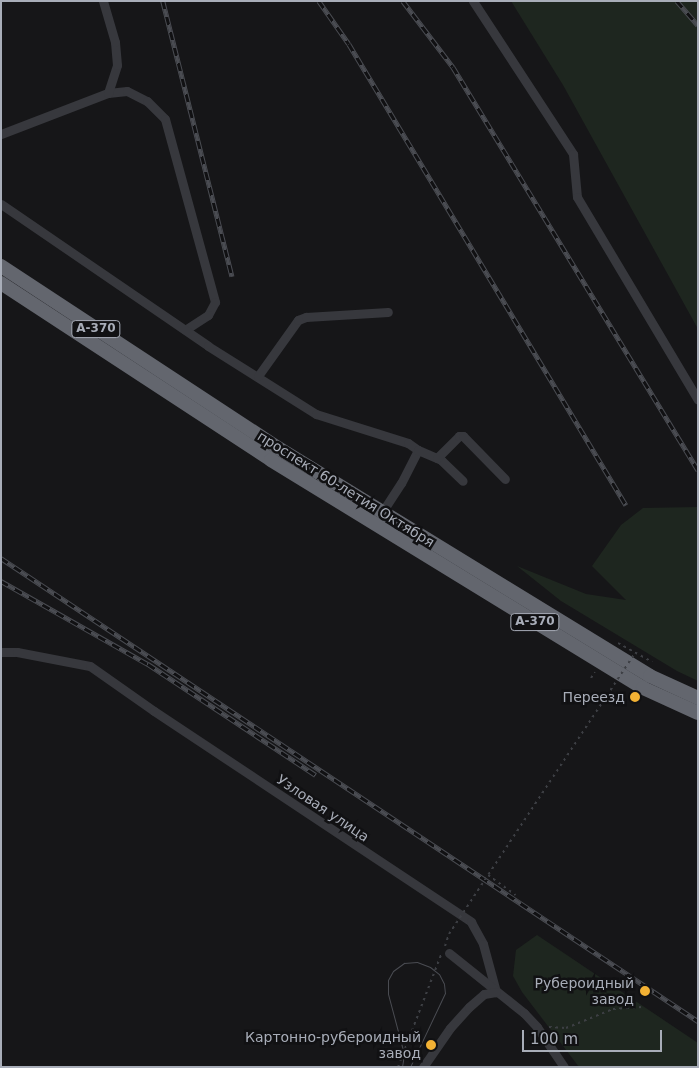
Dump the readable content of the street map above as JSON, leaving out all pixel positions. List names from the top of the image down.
{
  "streets": {
    "highway": ["А-370", "проспект 60-летия Октября"],
    "street": ["Узловая улица"]
  },
  "places": ["Переезд", "Рубероидный завод", "Картонно-рубероидный завод"],
  "scale_bar": "100 m"
}
